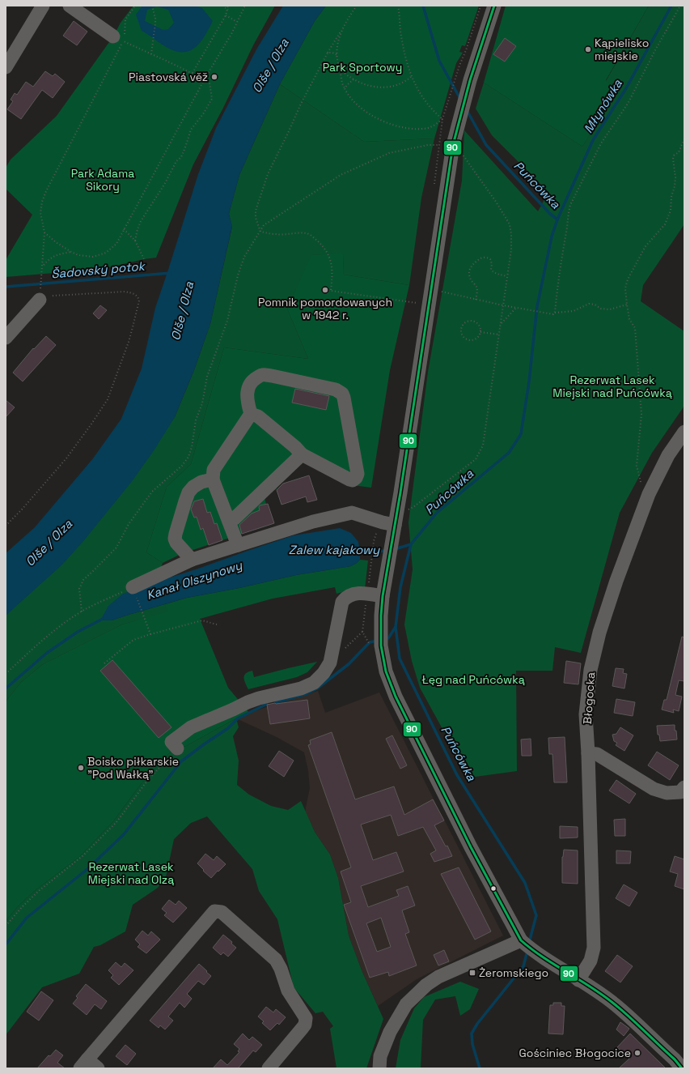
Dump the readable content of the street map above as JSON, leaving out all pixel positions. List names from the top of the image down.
{
  "streets": {
    "street": ["Błogocka"]
  },
  "water": [
    "Olše / Olza",
    "Młynówka",
    "Puńcówka",
    "Šadovský potok",
    "Zalew kajakowy",
    "Kanał Olszynowy"
  ],
  "parks": [
    "Park Sportowy",
    "Park Adama Sikory",
    "Rezerwat Lasek Miejski nad Puńcówką",
    "Łęg nad Puńcówką",
    "Rezerwat Lasek Miejski nad Olzą"
  ],
  "places": {
    "other": [
      "Kąpielisko miejskie",
      "Piastovská věž",
      "Pomnik pomordowanych w 1942 r.",
      "Boisko piłkarskie \"Pod Wałką\"",
      "Gościniec Błogocice"
    ],
    "transit": ["Żeromskiego"]
  },
  "lines": ["transit line 90"]
}
